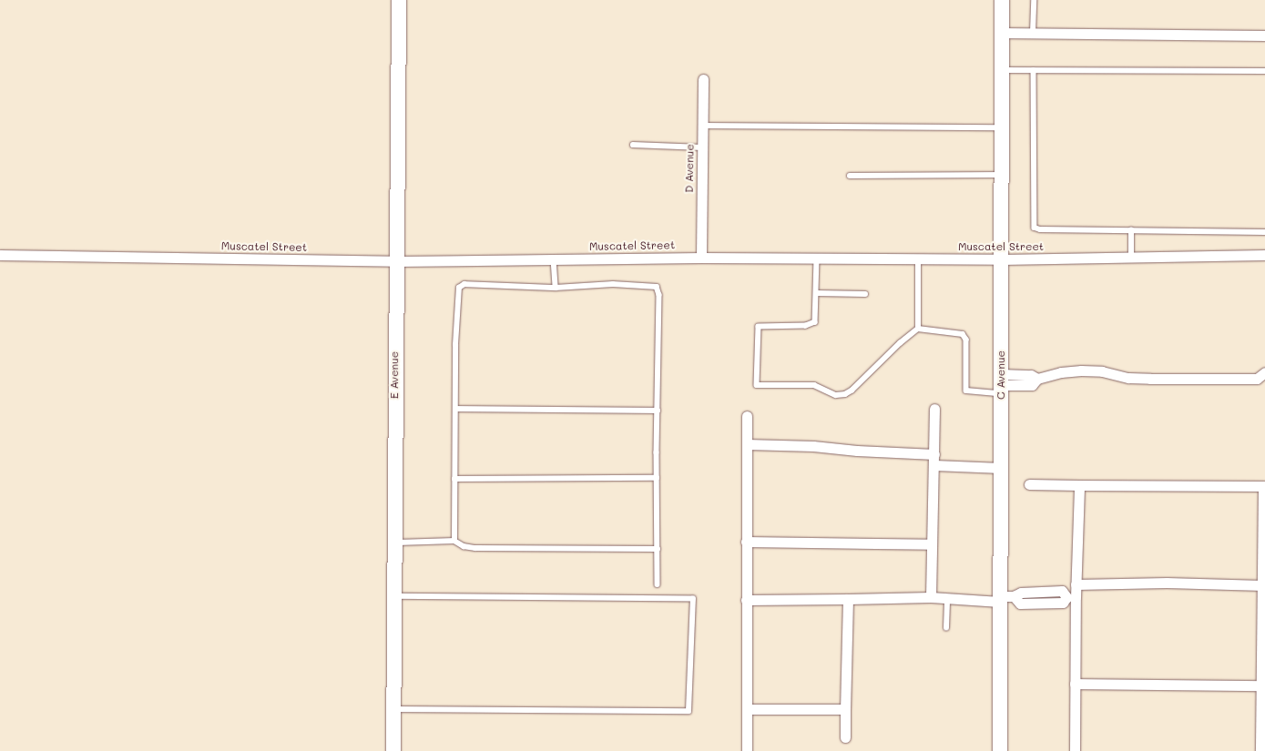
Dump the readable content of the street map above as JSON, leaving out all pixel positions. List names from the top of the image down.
{
  "streets": {
    "street": [
      "D Avenue",
      "Muscatel Street",
      "E Avenue",
      "C Avenue"
    ]
  },
  "crossings": [
    ["D Avenue", "Muscatel Street"],
    ["Muscatel Street", "E Avenue"],
    ["Muscatel Street", "C Avenue"]
  ]
}
